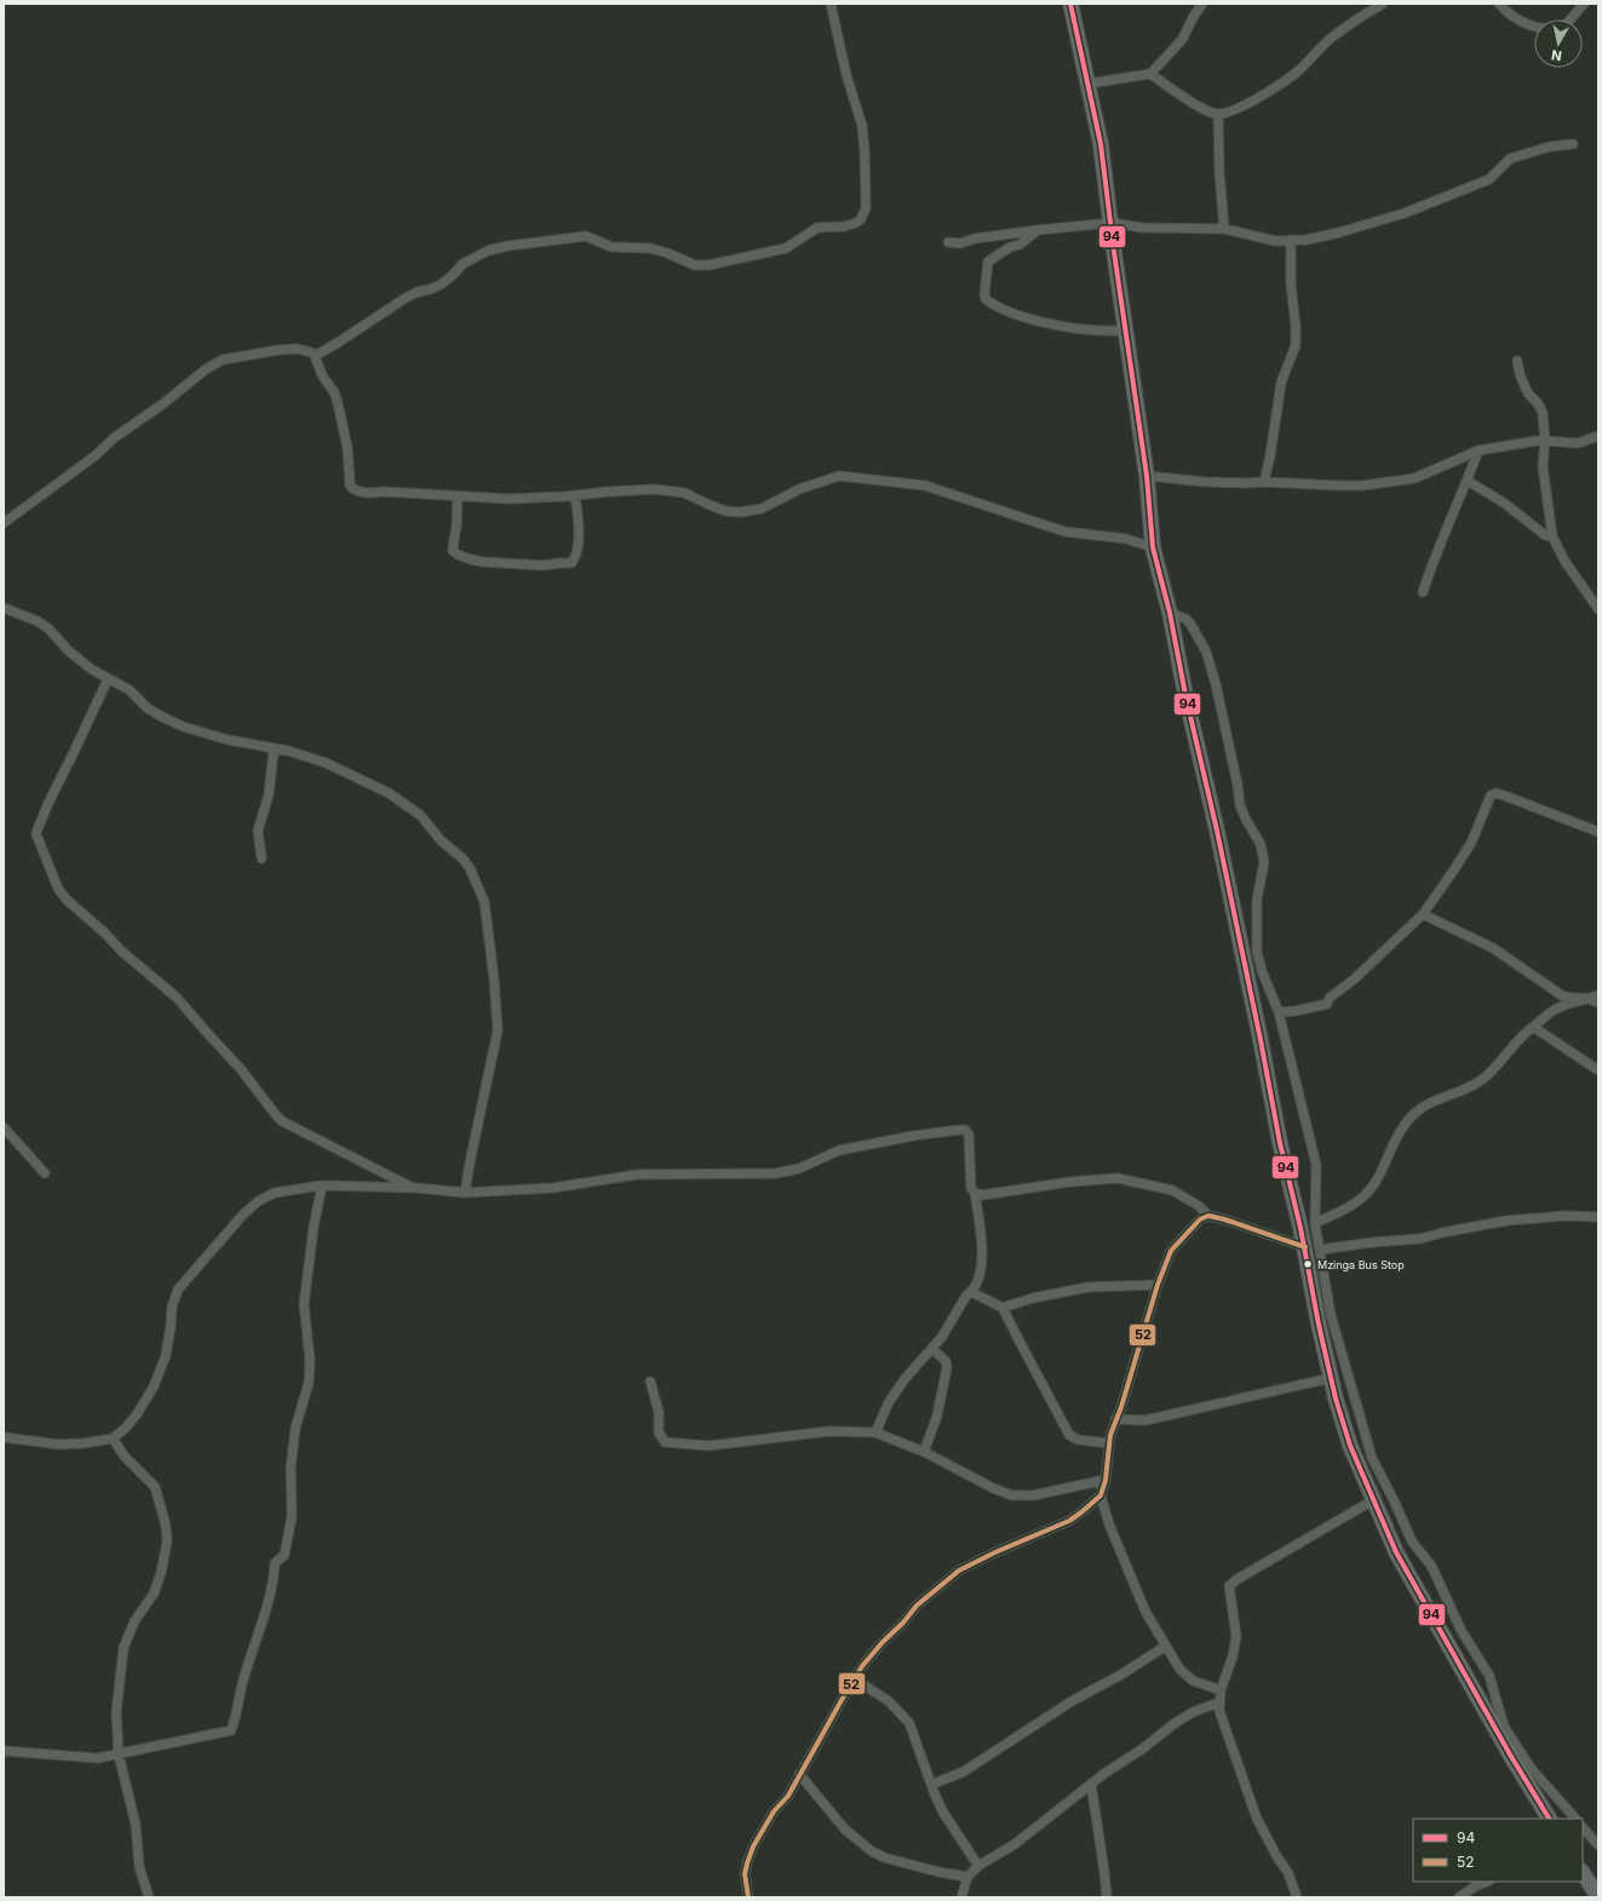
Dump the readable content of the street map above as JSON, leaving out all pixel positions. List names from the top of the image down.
{
  "places": ["Mzinga Bus Stop"],
  "lines": ["transit line 94", "transit line 52"],
  "legend": ["94", "52"],
  "north": "bottom"
}
